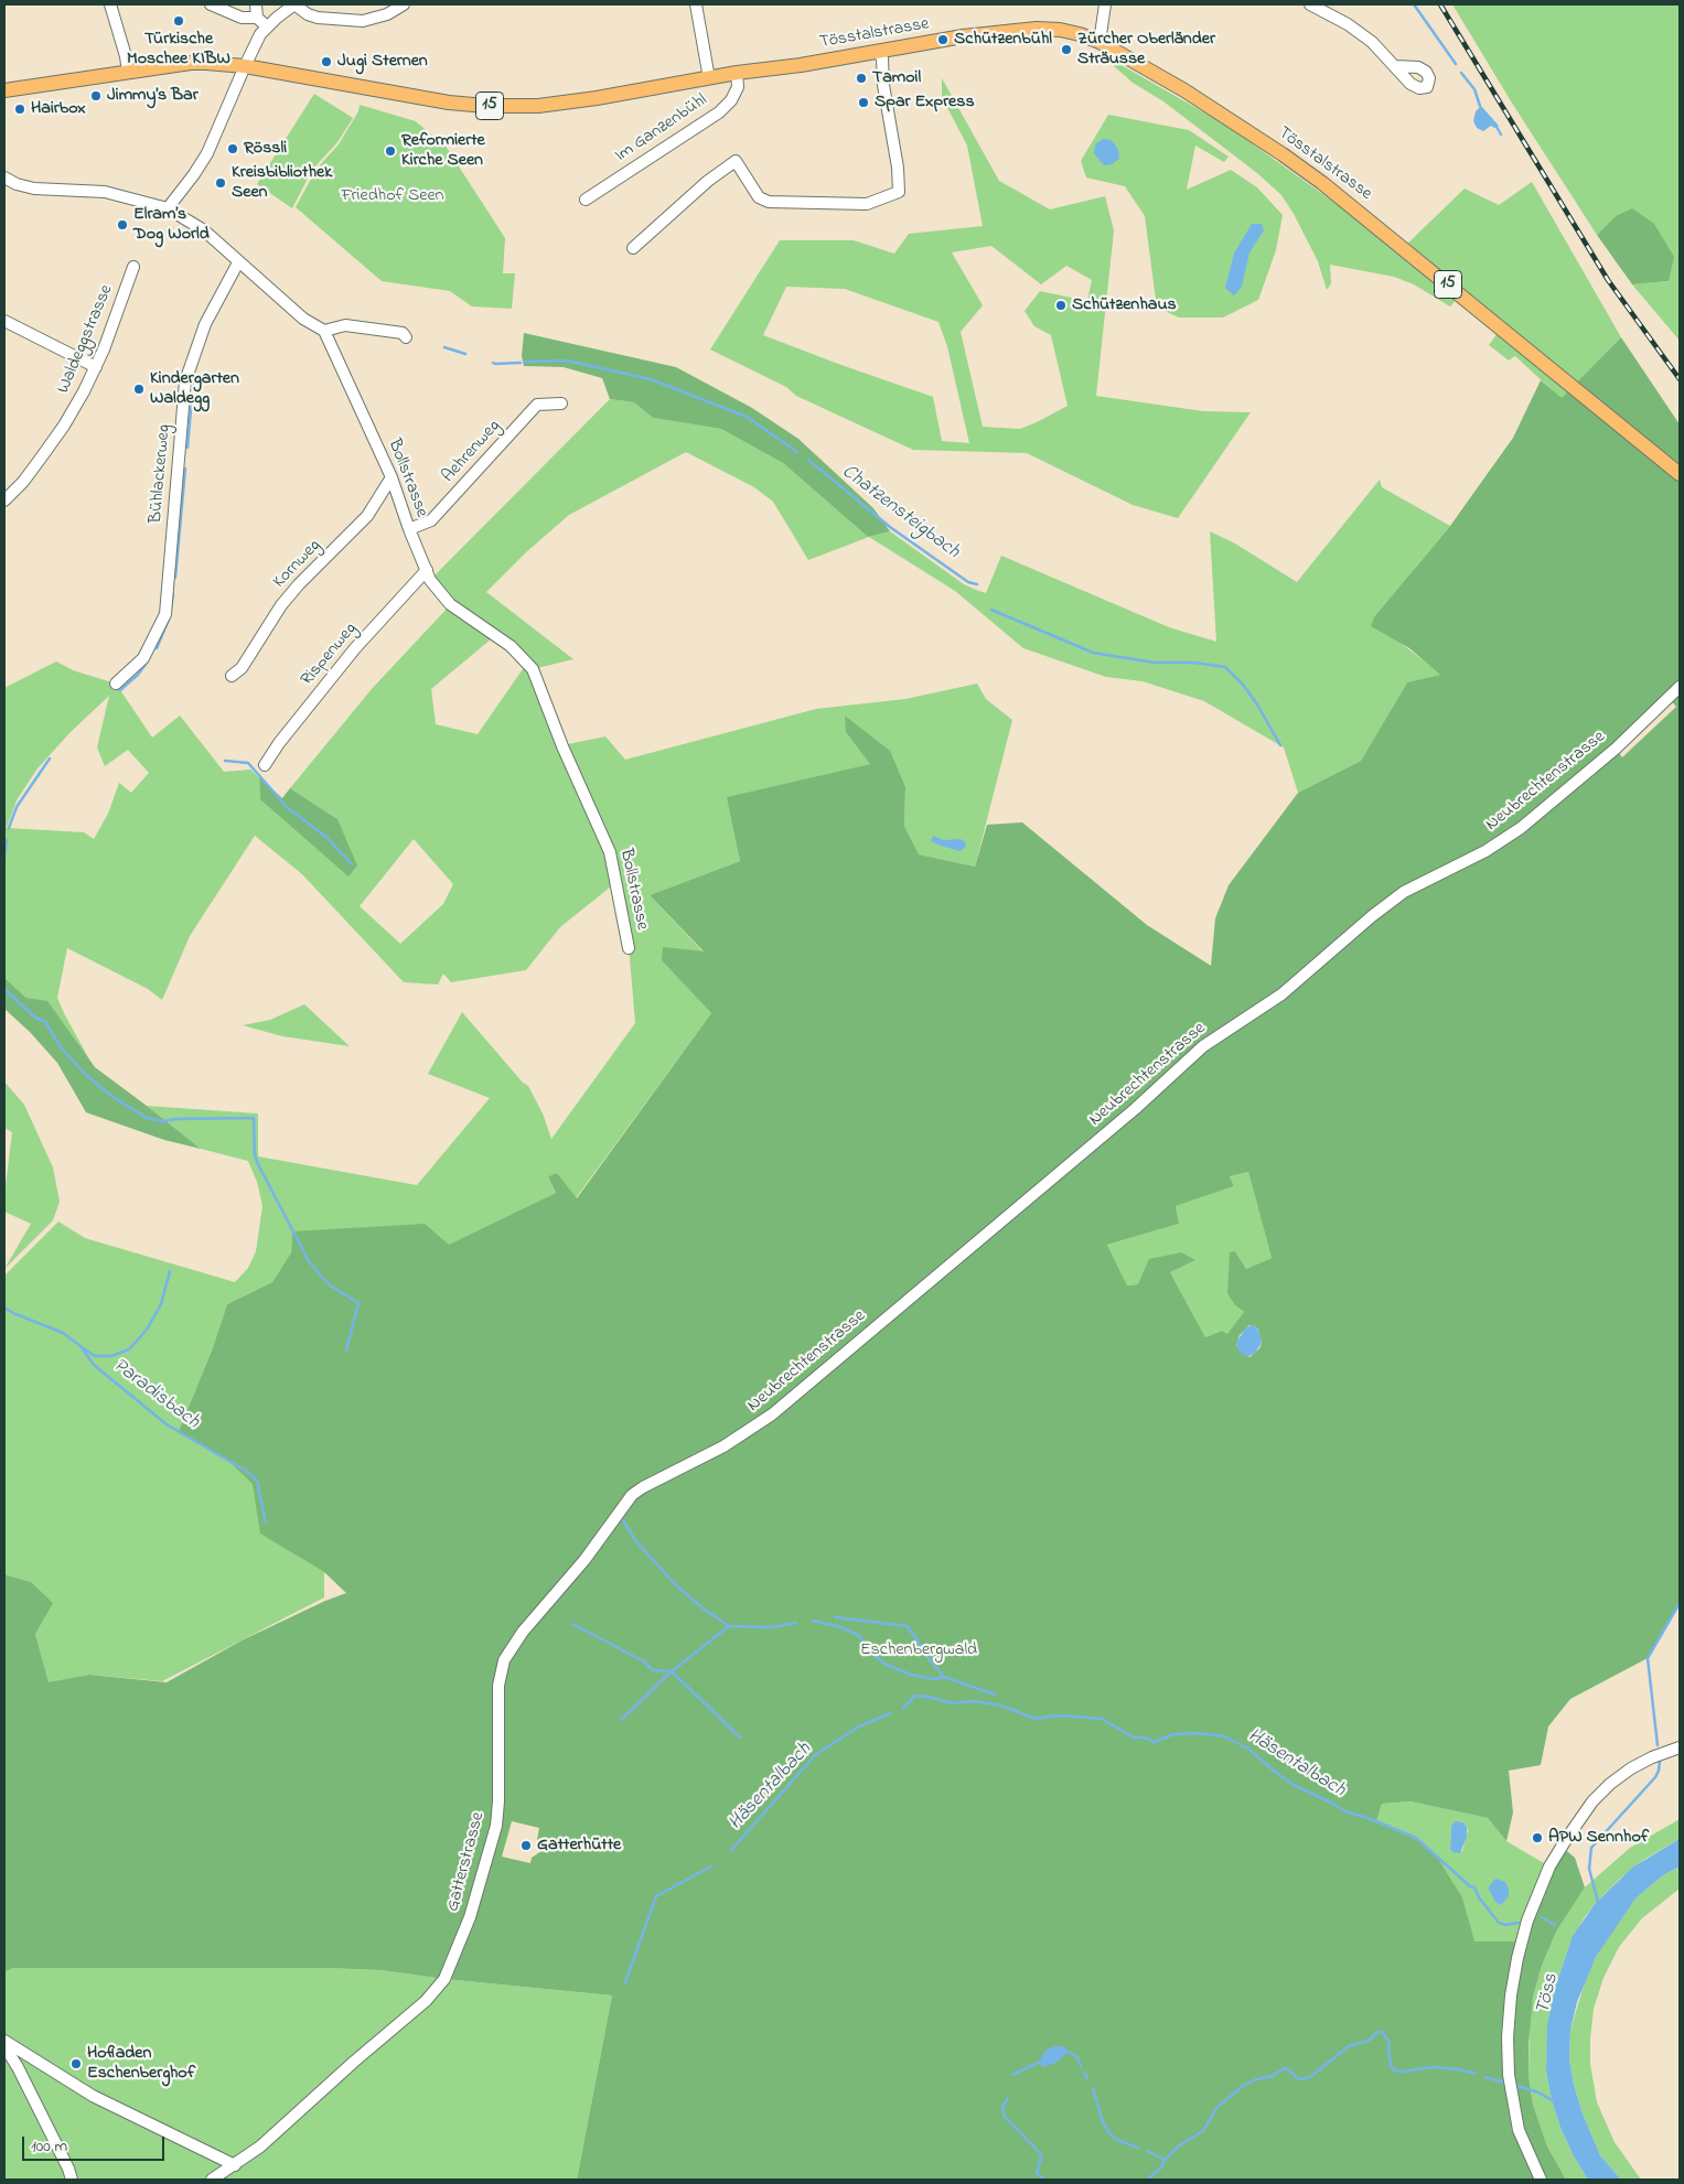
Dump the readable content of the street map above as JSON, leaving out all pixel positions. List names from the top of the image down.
{
  "streets": {
    "main road": ["Tösstalstrasse", "15"],
    "street": [
      "Im Ganzenbühl",
      "Waldeggstrasse",
      "Aehrenweg",
      "Bühlackerweg",
      "Bollstrasse",
      "Kornweg",
      "Rispenweg",
      "Neubrechtenstrasse",
      "Gatterstrasse"
    ]
  },
  "crossings": [
    ["Tösstalstrasse", "Im Ganzenbühl"],
    ["Aehrenweg", "Bollstrasse"],
    ["Bollstrasse", "Kornweg"],
    ["Bollstrasse", "Rispenweg"],
    ["Neubrechtenstrasse", "Gatterstrasse"]
  ],
  "water": [
    "Chatzensteigbach",
    "Paradisbach",
    "Häsentalbach",
    "Töss"
  ],
  "parks": ["Friedhof Seen", "Eschenbergwald"],
  "places": [
    "Türkische Moschee KIBW",
    "Schützenbühl",
    "Zürcher Oberländer Sträusse",
    "Jugi Sternen",
    "Tamoil",
    "Jimmy’s Bar",
    "Spar Express",
    "Hairbox",
    "Rössli",
    "Reformierte Kirche Seen",
    "Kreisbibliothek Seen",
    "Elram’s Dog World",
    "Schützenhaus",
    "Kindergarten Waldegg",
    "APW Sennhof",
    "Gatterhütte",
    "Hofladen Eschenberghof"
  ],
  "scale_bar": "100 m"
}
